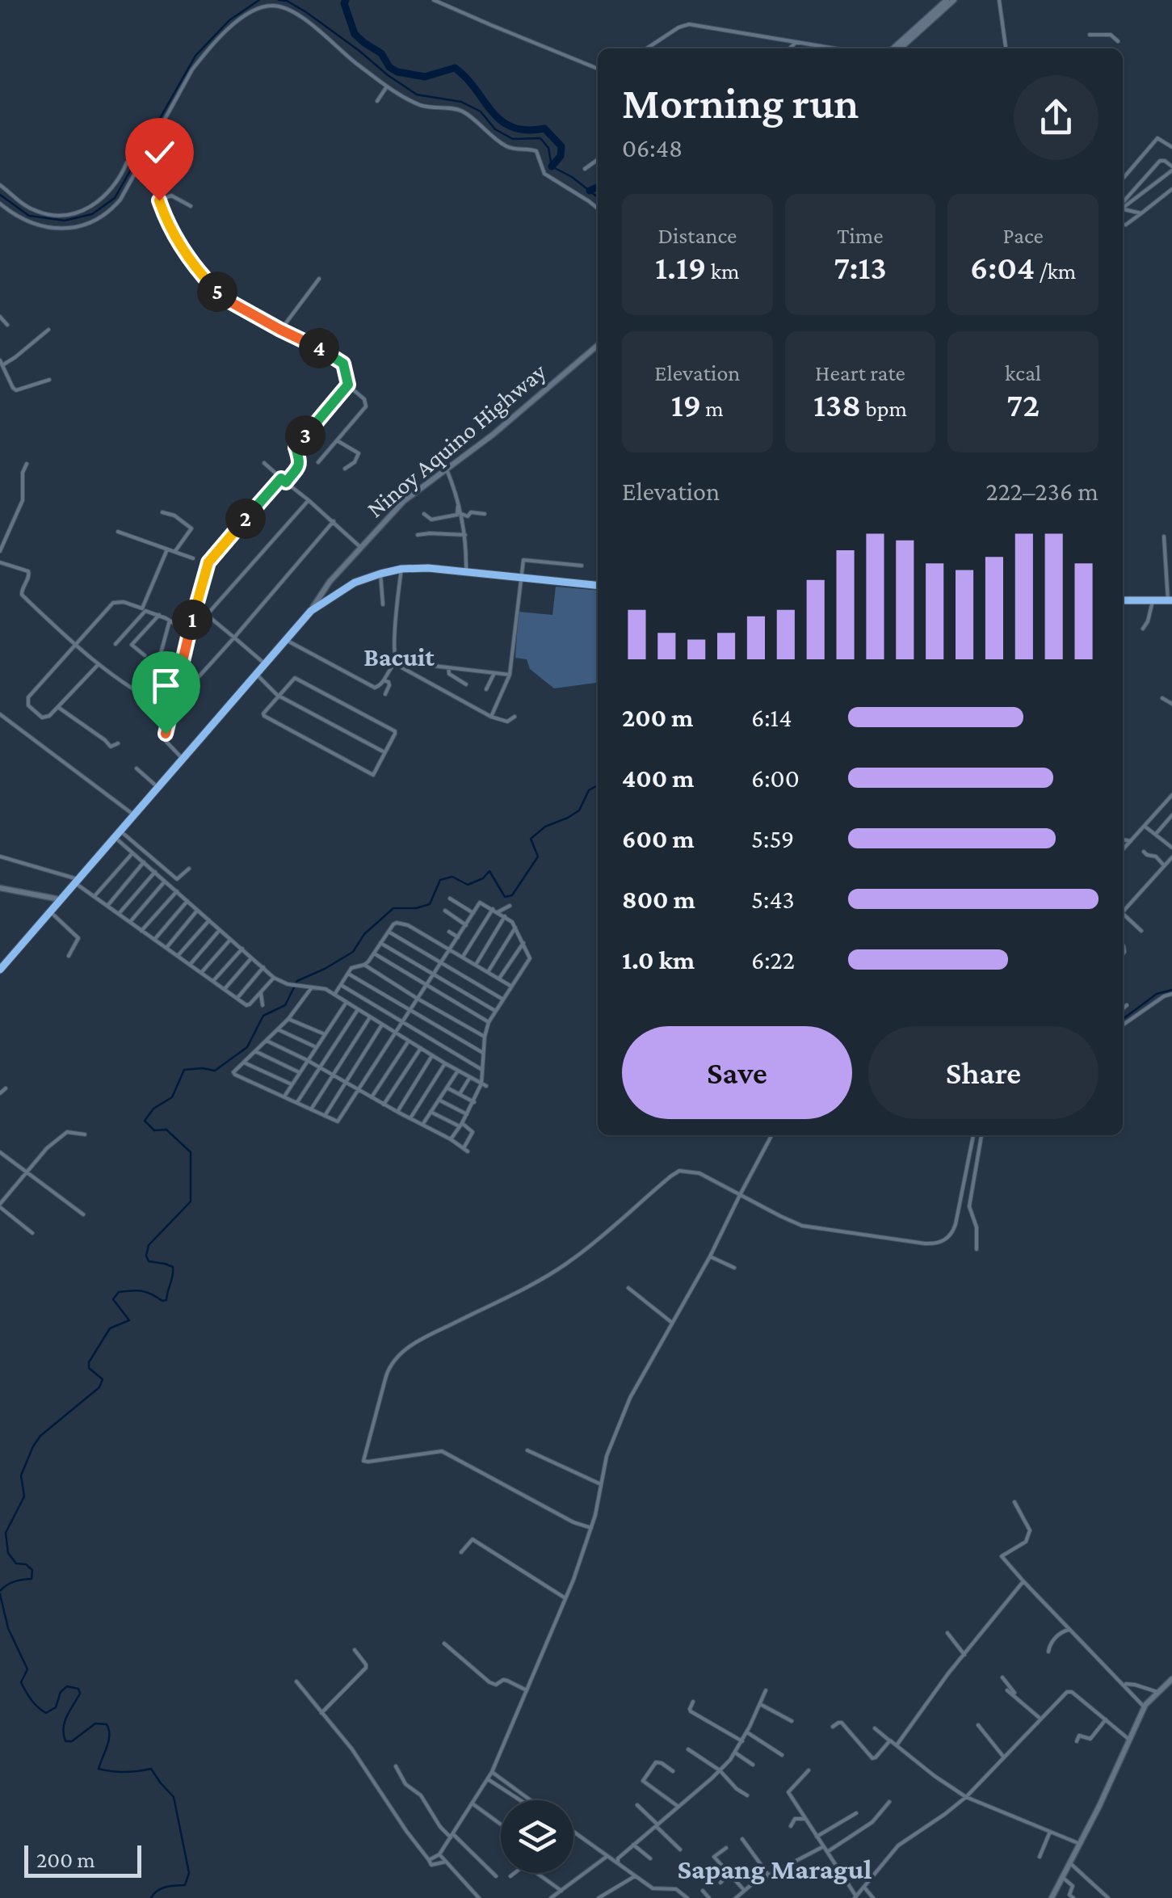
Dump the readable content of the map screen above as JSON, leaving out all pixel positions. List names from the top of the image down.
{
  "streets": {
    "main road": ["Ninoy Aquino Highway"]
  },
  "districts": ["Bacuit", "Sapang Maragul"],
  "scale_bar": "200 m",
  "page": {
    "heading": ["Morning run", "06:48"],
    "stats": [
      ["Distance", "1.19 km"],
      ["Time", "7:13"],
      ["Pace", "6:04 /km"],
      ["Elevation", "19 m"],
      ["Heart rate", "138 bpm"],
      ["kcal", "72"]
    ],
    "pins": [
      "5",
      "4",
      "3",
      "2",
      "1"
    ],
    "chart": ["Elevation", "222–236 m"],
    "list": [
      {
        "name": "200 m",
        "note": "6:14"
      },
      {
        "name": "400 m",
        "note": "6:00"
      },
      {
        "name": "600 m",
        "note": "5:59"
      },
      {
        "name": "800 m",
        "note": "5:43"
      },
      {
        "name": "1.0 km",
        "note": "6:22"
      }
    ],
    "buttons": ["Save", "Share"],
    "scale": "200 m"
  }
}
